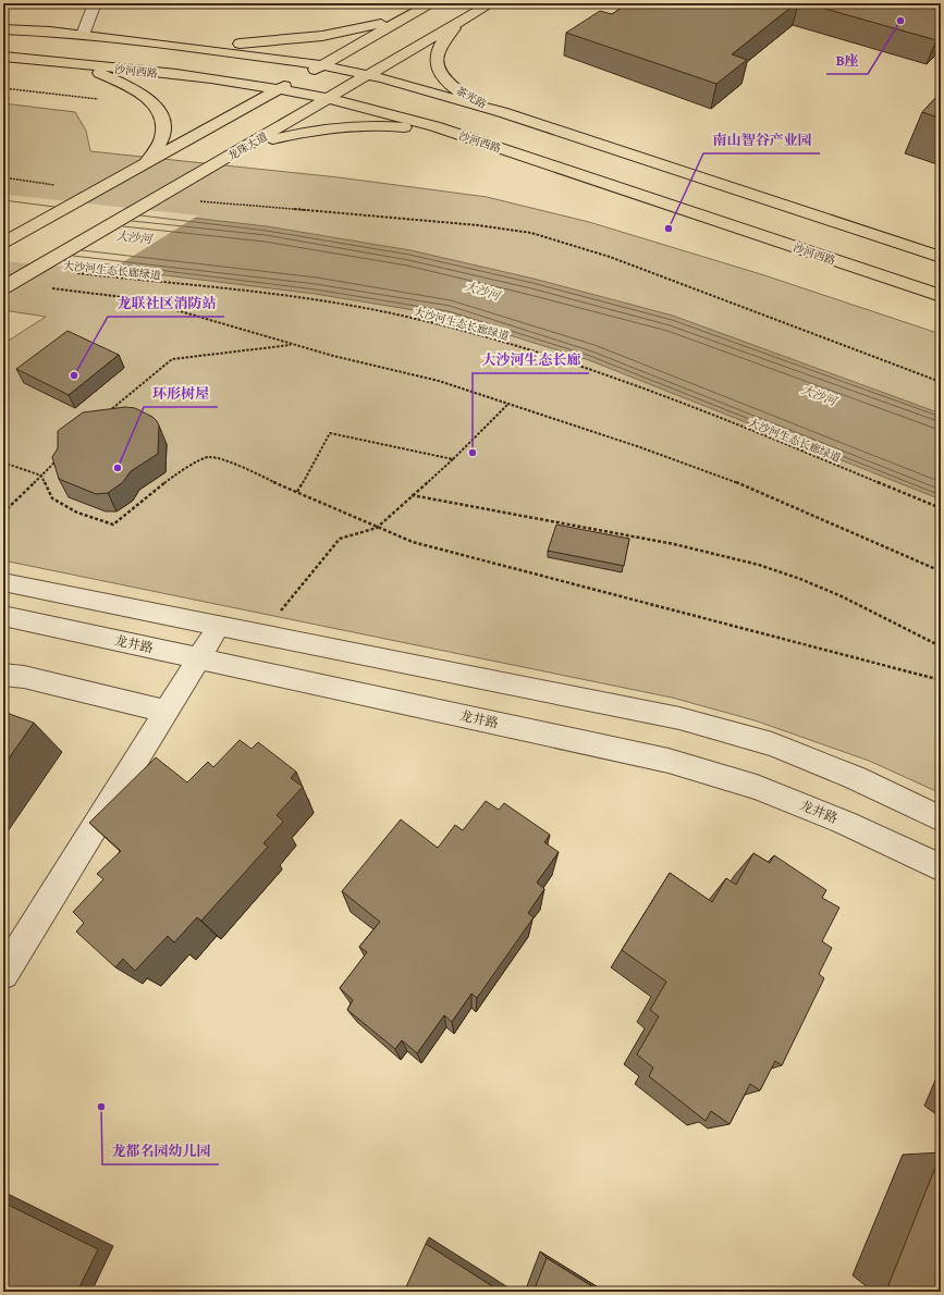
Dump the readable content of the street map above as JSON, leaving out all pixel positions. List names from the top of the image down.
{
  "streets": {
    "main road": ["沙河西路", "茶光路", "龙珠大道"],
    "street": ["龙井路"],
    "path": ["大沙河生态长廊绿道"]
  },
  "crossings": [
    ["沙河西路", "龙珠大道"],
    ["茶光路", "龙珠大道"]
  ],
  "water": ["大沙河"],
  "places": [
    "B座",
    "南山智谷产业园",
    "龙联社区消防站",
    "大沙河生态长廊",
    "环形树屋",
    "龙都名园幼儿园"
  ]
}
